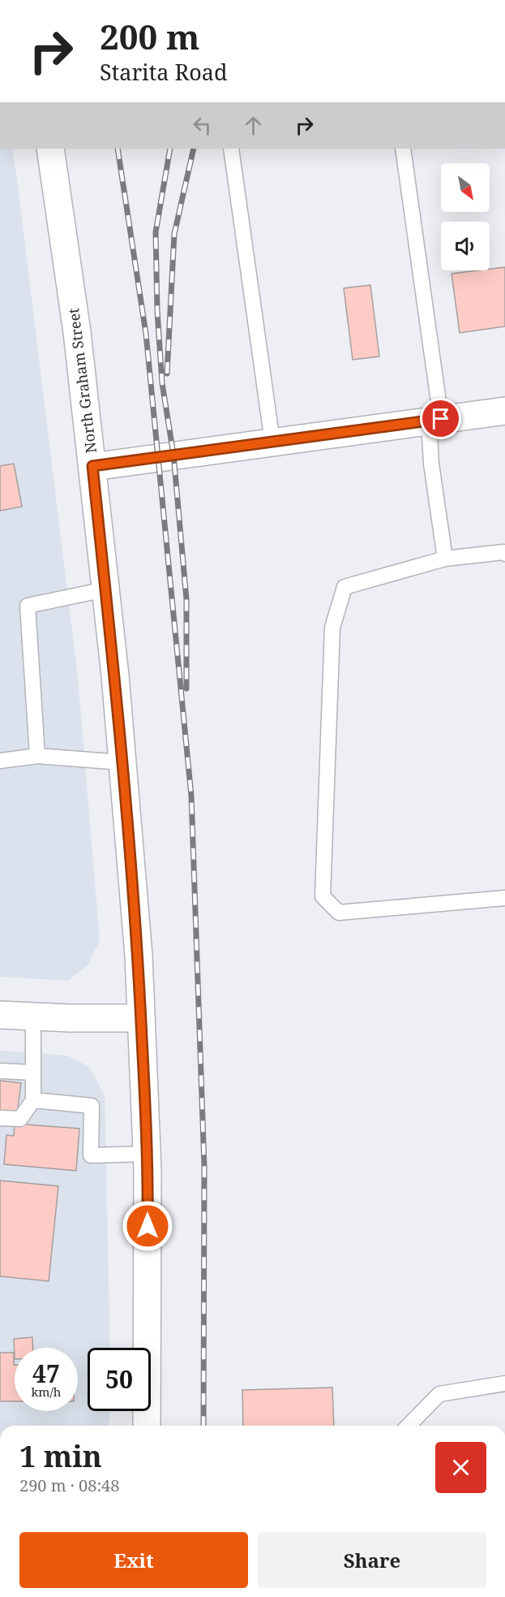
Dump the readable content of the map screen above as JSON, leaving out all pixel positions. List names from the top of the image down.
{
  "streets": {
    "main road": ["North Graham Street"]
  },
  "north": "bottom right",
  "page": {
    "turn": ["200 m", "Starita Road"],
    "speed": "47 km/h",
    "limit": "50",
    "heading": ["1 min", "290 m · 08:48"],
    "buttons": ["Exit", "Share"]
  }
}
